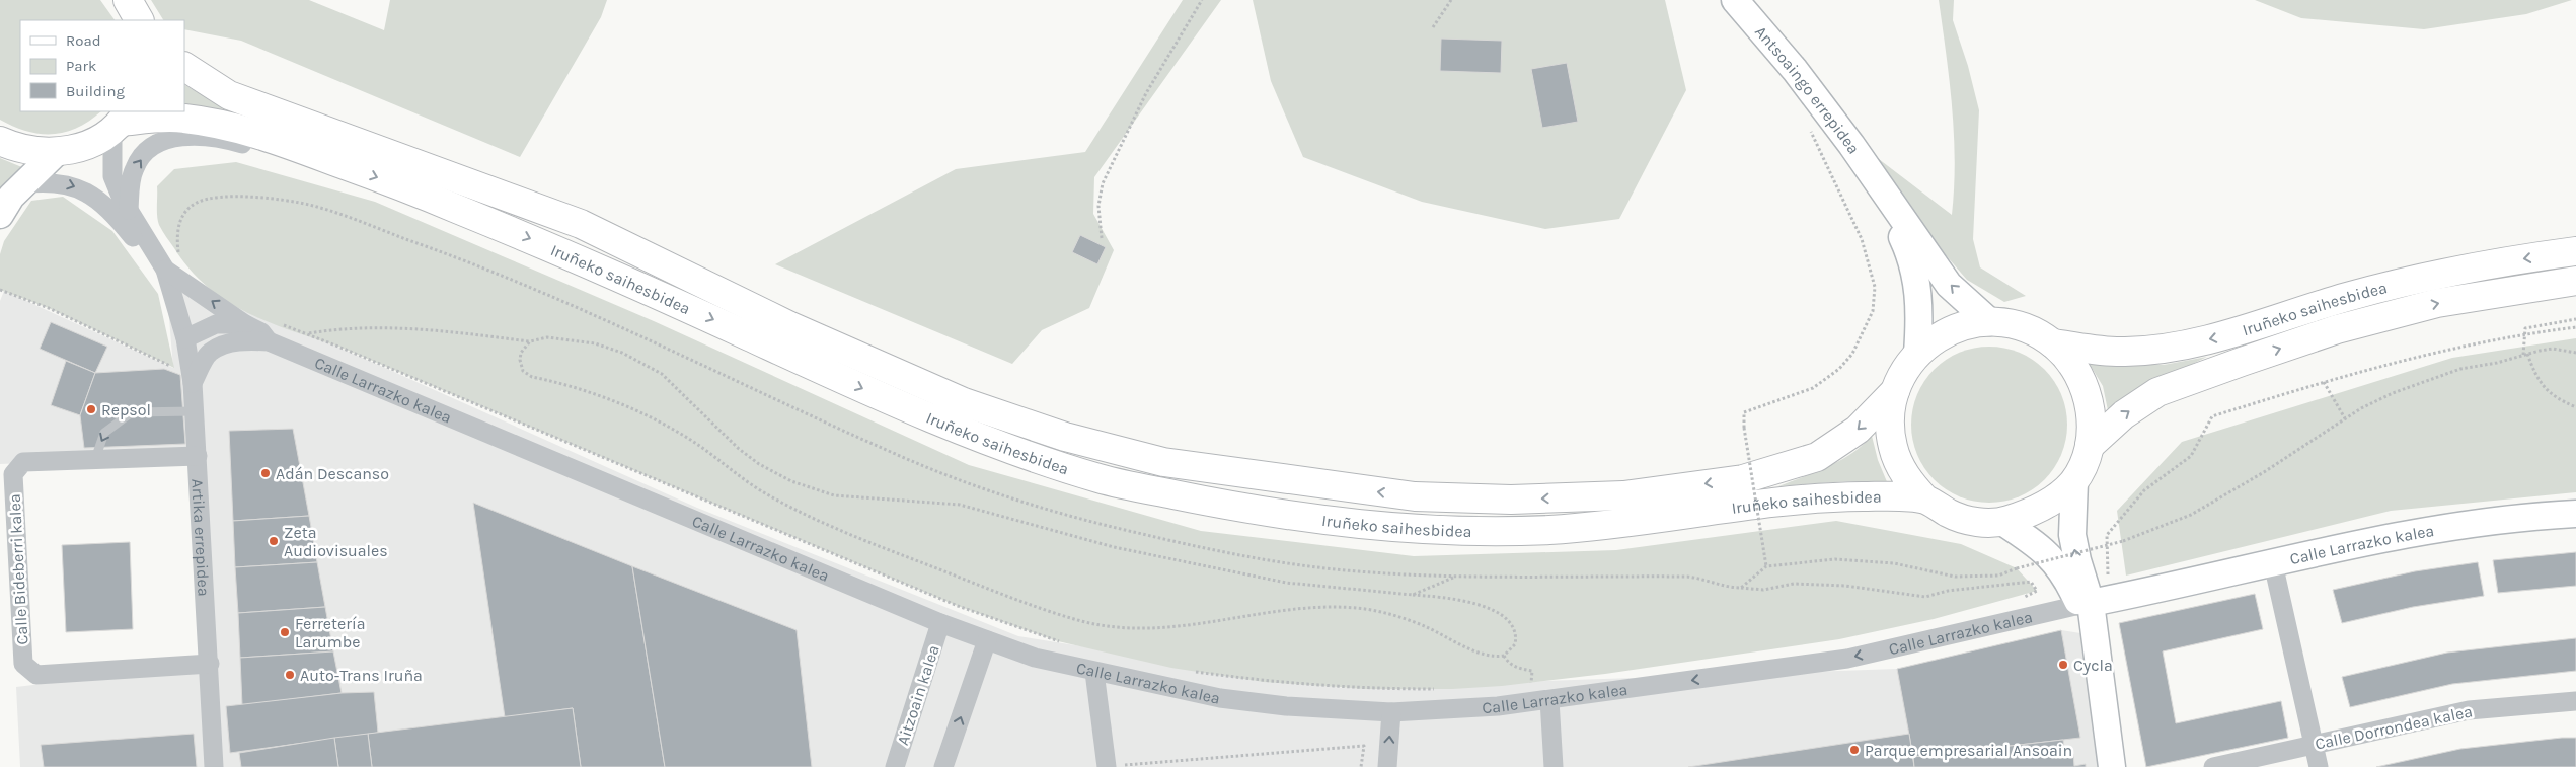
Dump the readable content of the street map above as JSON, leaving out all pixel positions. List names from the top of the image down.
{
  "streets": {
    "highway": ["Iruñeko saihesbidea"],
    "street": [
      "Antsoaingo errepidea",
      "Calle Larrazko kalea",
      "Artika errepidea",
      "Calle Bideberri kalea",
      "Aitzoain kalea",
      "Calle Dorrondea kalea"
    ]
  },
  "crossings": [
    ["Iruñeko saihesbidea", "Artika errepidea"],
    ["Calle Larrazko kalea", "Artika errepidea"],
    ["Calle Larrazko kalea", "Aitzoain kalea"],
    ["Artika errepidea", "Calle Bideberri kalea"]
  ],
  "places": [
    "Repsol",
    "Adán Descanso",
    "Zeta Audiovisuales",
    "Ferretería Larumbe",
    "Cycla",
    "Auto-Trans Iruña",
    "Parque empresarial Ansoain"
  ],
  "legend": ["Road", "Park", "Building"]
}
